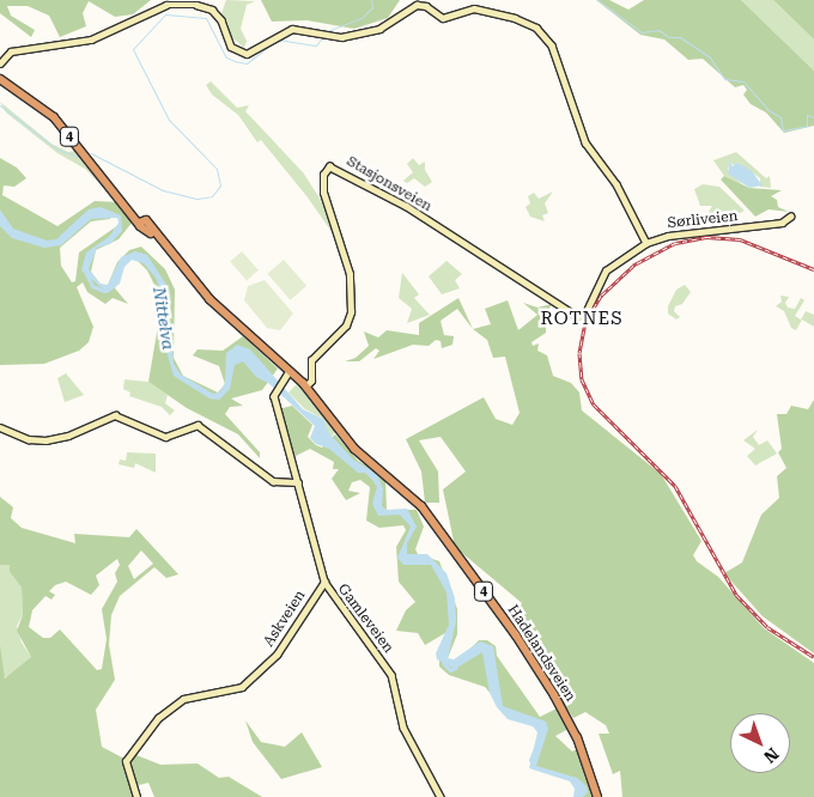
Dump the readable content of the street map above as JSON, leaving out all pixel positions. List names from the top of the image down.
{
  "streets": {
    "highway": ["4", "Hadelandsveien"],
    "street": [
      "Stasjonsveien",
      "Sørliveien",
      "Askveien",
      "Gamleveien"
    ]
  },
  "crossings": [
    ["Stasjonsveien", "Sørliveien"],
    ["Stasjonsveien", "Hadelandsveien"],
    ["Askveien", "Gamleveien"],
    ["Gamleveien", "Hadelandsveien"]
  ],
  "districts": ["ROTNES"],
  "water": ["Nittelva"],
  "north": "bottom right"
}
